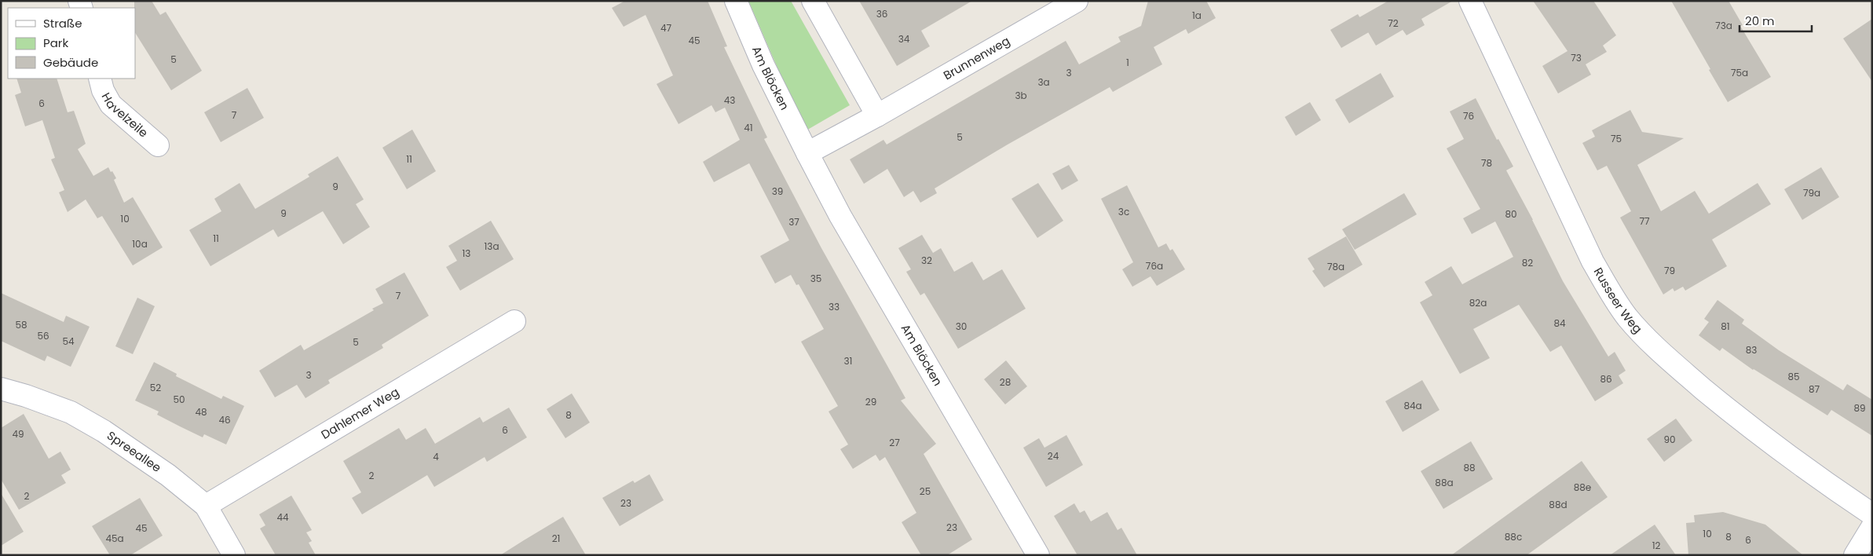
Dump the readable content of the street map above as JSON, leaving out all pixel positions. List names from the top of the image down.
{
  "streets": {
    "street": [
      "Brunnenweg",
      "Am Blöcken",
      "Havelzeile",
      "Russeer Weg",
      "Dahlemer Weg",
      "Spreeallee"
    ]
  },
  "crossings": [
    ["Dahlemer Weg", "Spreeallee"]
  ],
  "house_numbers": [
    "36",
    "1a",
    "72",
    "73a",
    "47",
    "34",
    "45",
    "73",
    "5",
    "1",
    "3",
    "75a",
    "3a",
    "3b",
    "43",
    "6",
    "7",
    "76",
    "41",
    "5",
    "75",
    "11",
    "78",
    "9",
    "39",
    "79a",
    "3c",
    "9",
    "80",
    "10",
    "77",
    "37",
    "11",
    "10a",
    "13a",
    "13",
    "32",
    "82",
    "76a",
    "78a",
    "79",
    "35",
    "7",
    "82a",
    "33",
    "84",
    "58",
    "30",
    "81",
    "56",
    "54",
    "5",
    "83",
    "31",
    "3",
    "85",
    "86",
    "28",
    "52",
    "87",
    "50",
    "29",
    "84a",
    "89",
    "48",
    "8",
    "46",
    "6",
    "49",
    "90",
    "27",
    "24",
    "4",
    "88",
    "2",
    "88a",
    "88e",
    "25",
    "2",
    "23",
    "88d",
    "44",
    "23",
    "45",
    "10",
    "88c",
    "8",
    "45a",
    "21",
    "6",
    "12"
  ],
  "legend": ["Straße", "Park", "Gebäude"],
  "scale_bar": "20 m"
}
